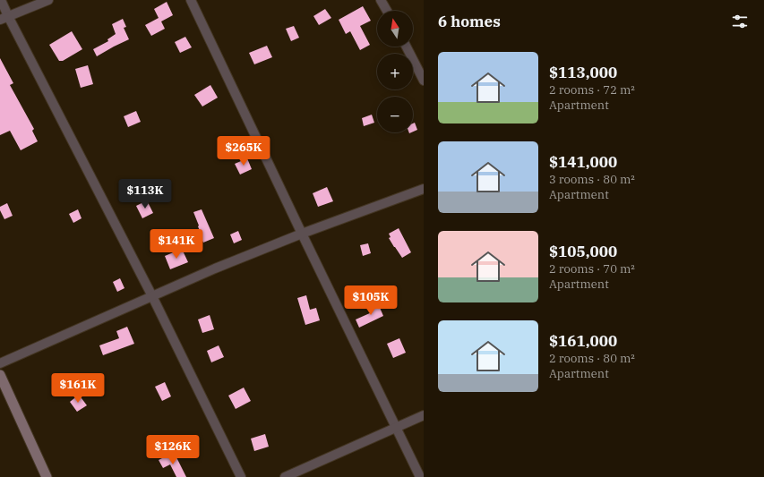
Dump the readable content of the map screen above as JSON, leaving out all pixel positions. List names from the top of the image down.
{
  "north": "top",
  "page": {
    "heading": "6 homes",
    "map_buttons": ["+", "−"],
    "list": [
      {
        "name": "$113,000",
        "note": "2 rooms · 72 m² · Apartment"
      },
      {
        "name": "$141,000",
        "note": "3 rooms · 80 m² · Apartment"
      },
      {
        "name": "$105,000",
        "note": "2 rooms · 70 m² · Apartment"
      },
      {
        "name": "$161,000",
        "note": "2 rooms · 80 m² · Apartment"
      }
    ],
    "price": [
      "$265K",
      "$113K",
      "$141K",
      "$105K",
      "$161K",
      "$126K"
    ]
  }
}
